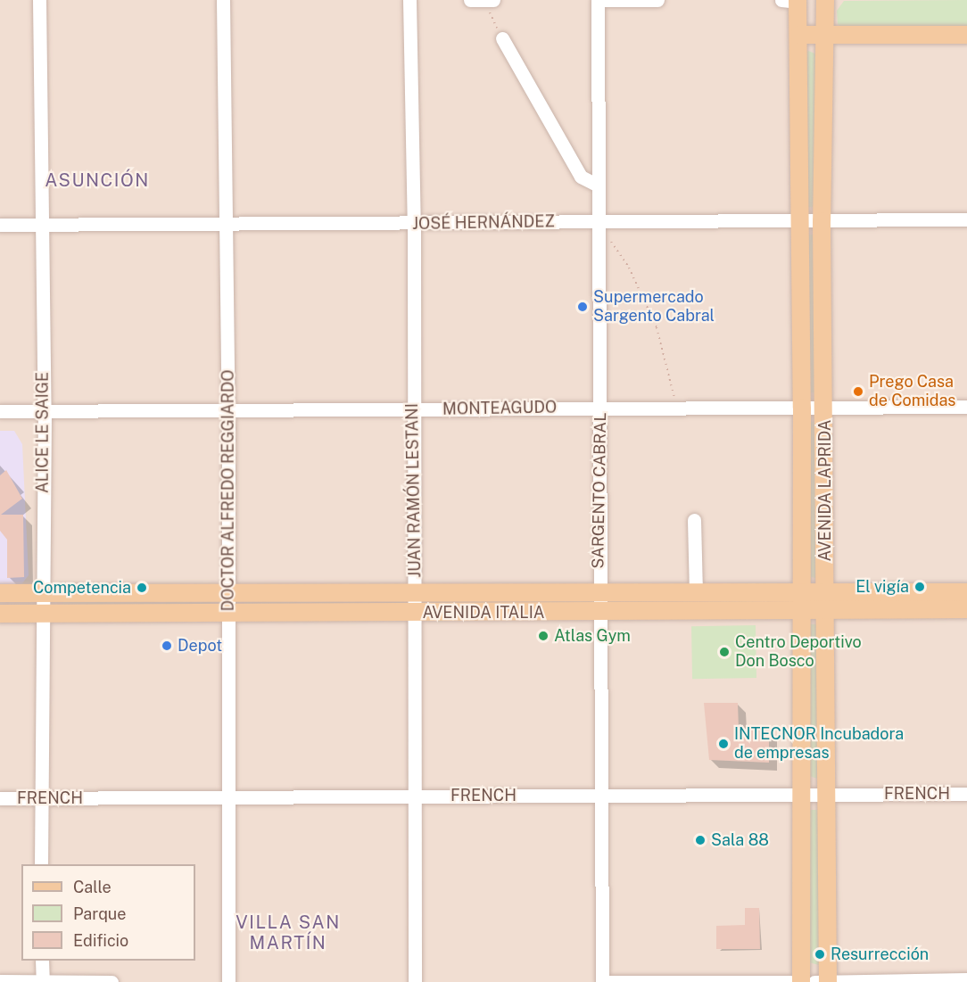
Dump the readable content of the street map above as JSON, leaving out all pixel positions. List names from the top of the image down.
{
  "streets": {
    "main road": ["AVENIDA LAPRIDA", "AVENIDA ITALIA"],
    "street": [
      "JOSÉ HERNÁNDEZ",
      "MONTEAGUDO",
      "ALICE LE SAIGE",
      "DOCTOR ALFREDO REGGIARDO",
      "JUAN RAMÓN LESTANI",
      "SARGENTO CABRAL",
      "FRENCH"
    ]
  },
  "crossings": [
    ["JOSÉ HERNÁNDEZ", "ALICE LE SAIGE"],
    ["JOSÉ HERNÁNDEZ", "DOCTOR ALFREDO REGGIARDO"],
    ["JOSÉ HERNÁNDEZ", "JUAN RAMÓN LESTANI"],
    ["JOSÉ HERNÁNDEZ", "SARGENTO CABRAL"],
    ["JOSÉ HERNÁNDEZ", "AVENIDA LAPRIDA"],
    ["MONTEAGUDO", "ALICE LE SAIGE"],
    ["MONTEAGUDO", "DOCTOR ALFREDO REGGIARDO"],
    ["MONTEAGUDO", "JUAN RAMÓN LESTANI"],
    ["MONTEAGUDO", "SARGENTO CABRAL"],
    ["MONTEAGUDO", "AVENIDA LAPRIDA"],
    ["ALICE LE SAIGE", "AVENIDA ITALIA"],
    ["ALICE LE SAIGE", "FRENCH"],
    ["DOCTOR ALFREDO REGGIARDO", "AVENIDA ITALIA"],
    ["DOCTOR ALFREDO REGGIARDO", "FRENCH"],
    ["JUAN RAMÓN LESTANI", "AVENIDA ITALIA"],
    ["JUAN RAMÓN LESTANI", "FRENCH"],
    ["SARGENTO CABRAL", "AVENIDA ITALIA"],
    ["SARGENTO CABRAL", "FRENCH"],
    ["AVENIDA LAPRIDA", "AVENIDA ITALIA"],
    ["AVENIDA LAPRIDA", "FRENCH"]
  ],
  "districts": ["ASUNCIÓN", "VILLA SAN MARTÍN"],
  "places": [
    "Supermercado Sargento Cabral",
    "Prego Casa de Comidas",
    "El vigía",
    "Competencia",
    "Atlas Gym",
    "Depot",
    "Centro Deportivo Don Bosco",
    "INTECNOR Incubadora de empresas",
    "Sala 88",
    "Resurrección"
  ],
  "legend": ["Calle", "Parque", "Edificio"]
}
